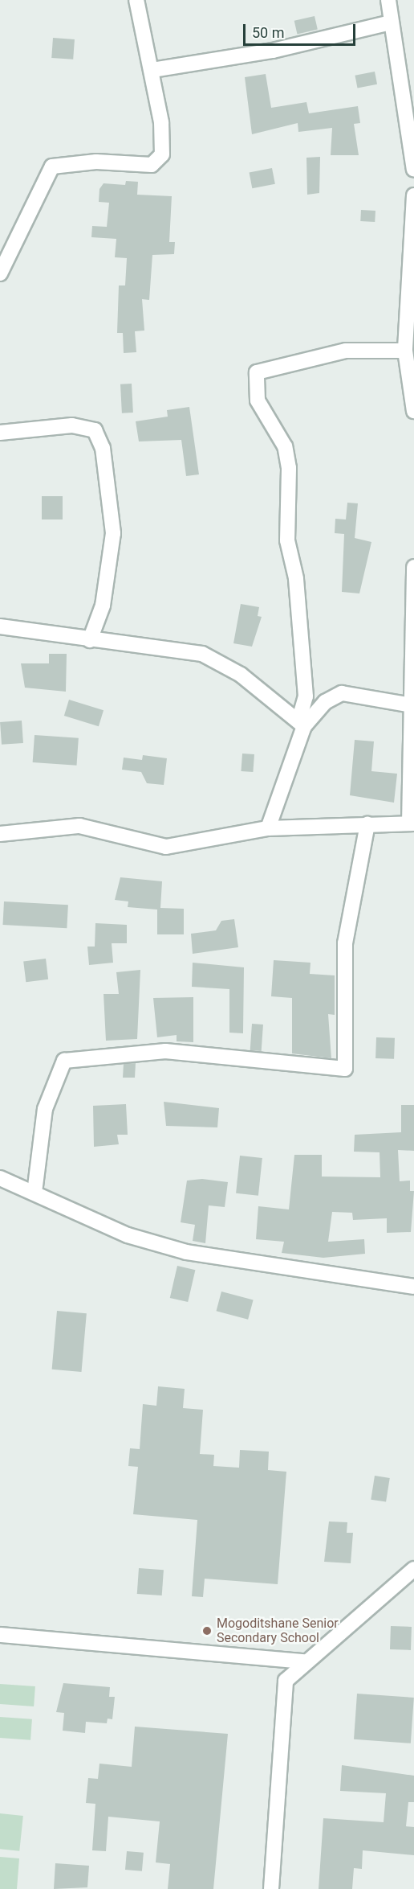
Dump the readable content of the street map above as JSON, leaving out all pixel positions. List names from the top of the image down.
{
  "places": ["Mogoditshane Senior Secondary School"],
  "scale_bar": "50 m"
}
